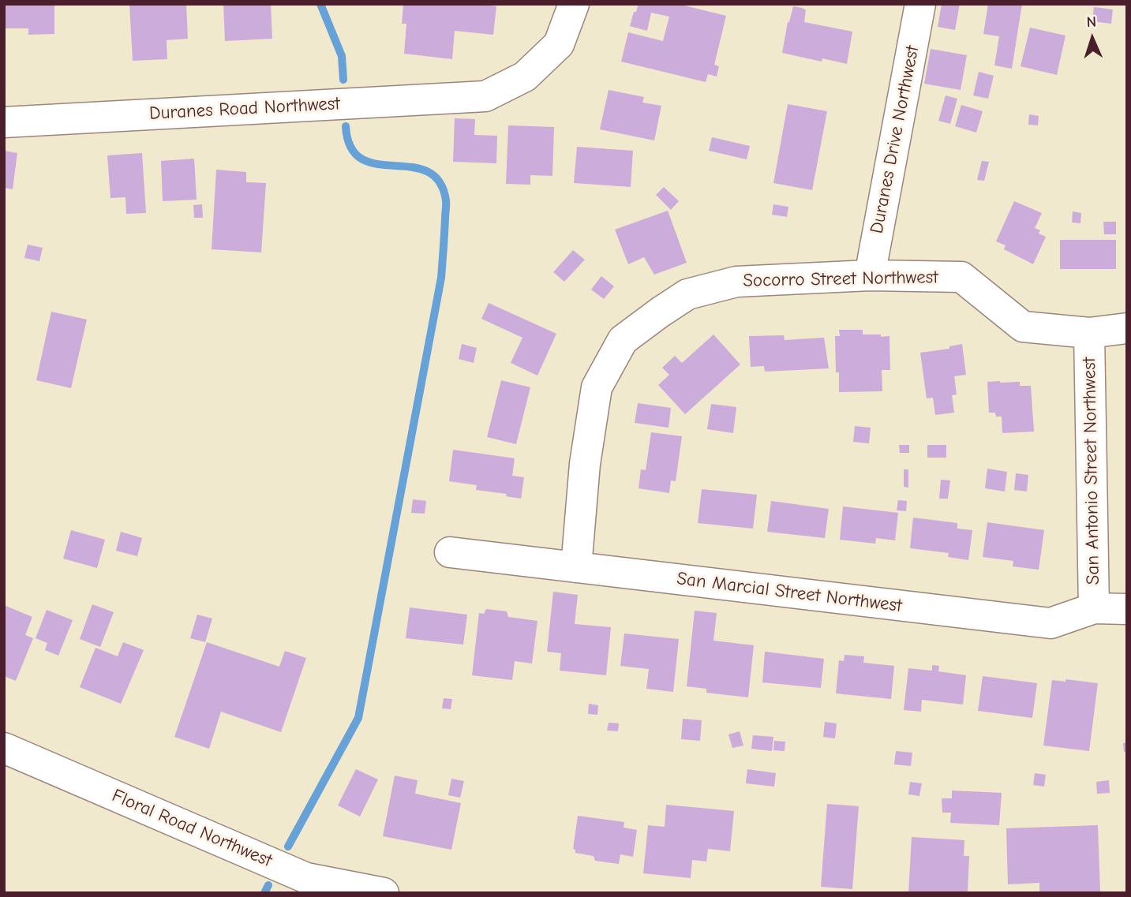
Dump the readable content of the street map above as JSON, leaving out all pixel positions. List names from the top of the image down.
{
  "streets": {
    "street": [
      "Duranes Road Northwest",
      "Duranes Drive Northwest",
      "Socorro Street Northwest",
      "San Antonio Street Northwest",
      "San Marcial Street Northwest",
      "Floral Road Northwest"
    ]
  },
  "crossings": [
    ["Duranes Drive Northwest", "Socorro Street Northwest"],
    ["Socorro Street Northwest", "San Antonio Street Northwest"],
    ["Socorro Street Northwest", "San Marcial Street Northwest"],
    ["San Antonio Street Northwest", "San Marcial Street Northwest"]
  ],
  "north": "top"
}
